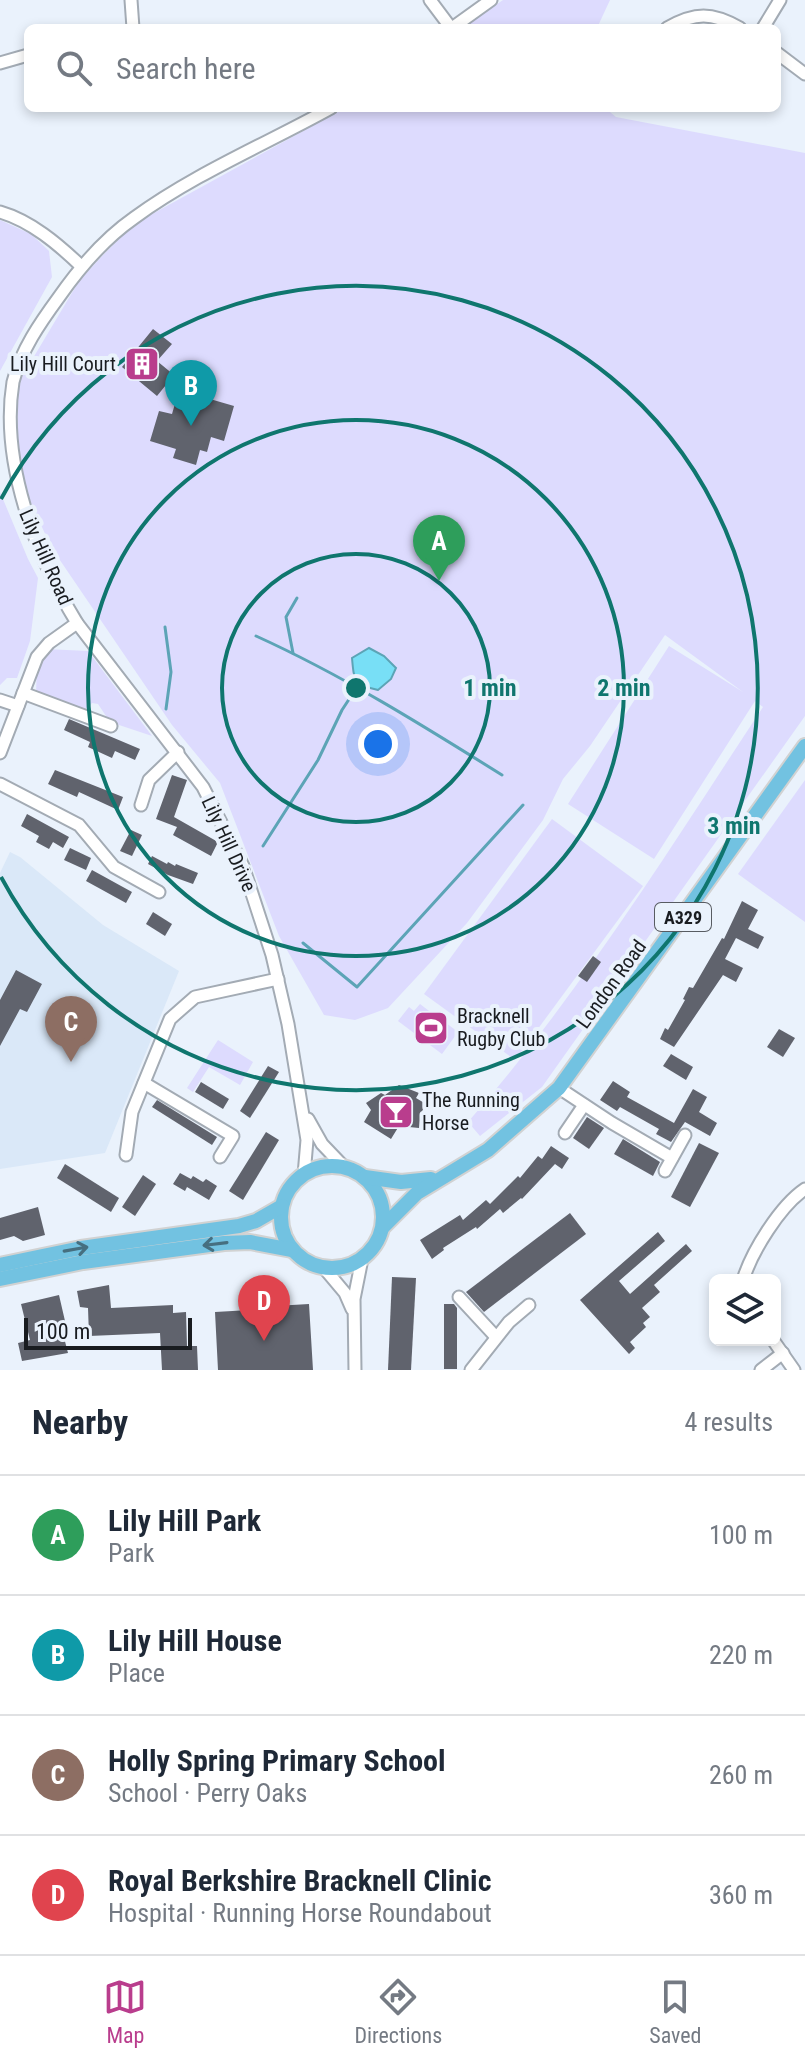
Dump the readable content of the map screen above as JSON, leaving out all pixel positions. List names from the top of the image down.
{
  "streets": {
    "main road": ["A329", "London Road"],
    "street": ["Lily Hill Road", "Lily Hill Drive"]
  },
  "crossings": [
    ["Lily Hill Road", "Lily Hill Drive"],
    ["Lily Hill Drive", "A329"],
    ["Lily Hill Drive", "London Road"],
    ["A329", "London Road"]
  ],
  "places": {
    "building": ["Lily Hill Court"],
    "sports": ["Bracknell Rugby Club"],
    "bar": ["The Running Horse"]
  },
  "scale_bar": "100 m",
  "page": {
    "search": "Search here",
    "pins": [
      "B",
      "A",
      "C",
      "D"
    ],
    "scale": "100 m",
    "heading": ["Nearby", "4 results"],
    "list": [
      {
        "mark": "A",
        "name": "Lily Hill Park",
        "note": "Park",
        "value": "100 m"
      },
      {
        "mark": "B",
        "name": "Lily Hill House",
        "note": "Place",
        "value": "220 m"
      },
      {
        "mark": "C",
        "name": "Holly Spring Primary School",
        "note": "School · Perry Oaks",
        "value": "260 m"
      },
      {
        "mark": "D",
        "name": "Royal Berkshire Bracknell Clinic",
        "note": "Hospital · Running Horse Roundabout",
        "value": "360 m"
      }
    ],
    "nav": ["Map", "Directions", "Saved"]
  },
  "rings": ["1 min", "2 min", "3 min"]
}
